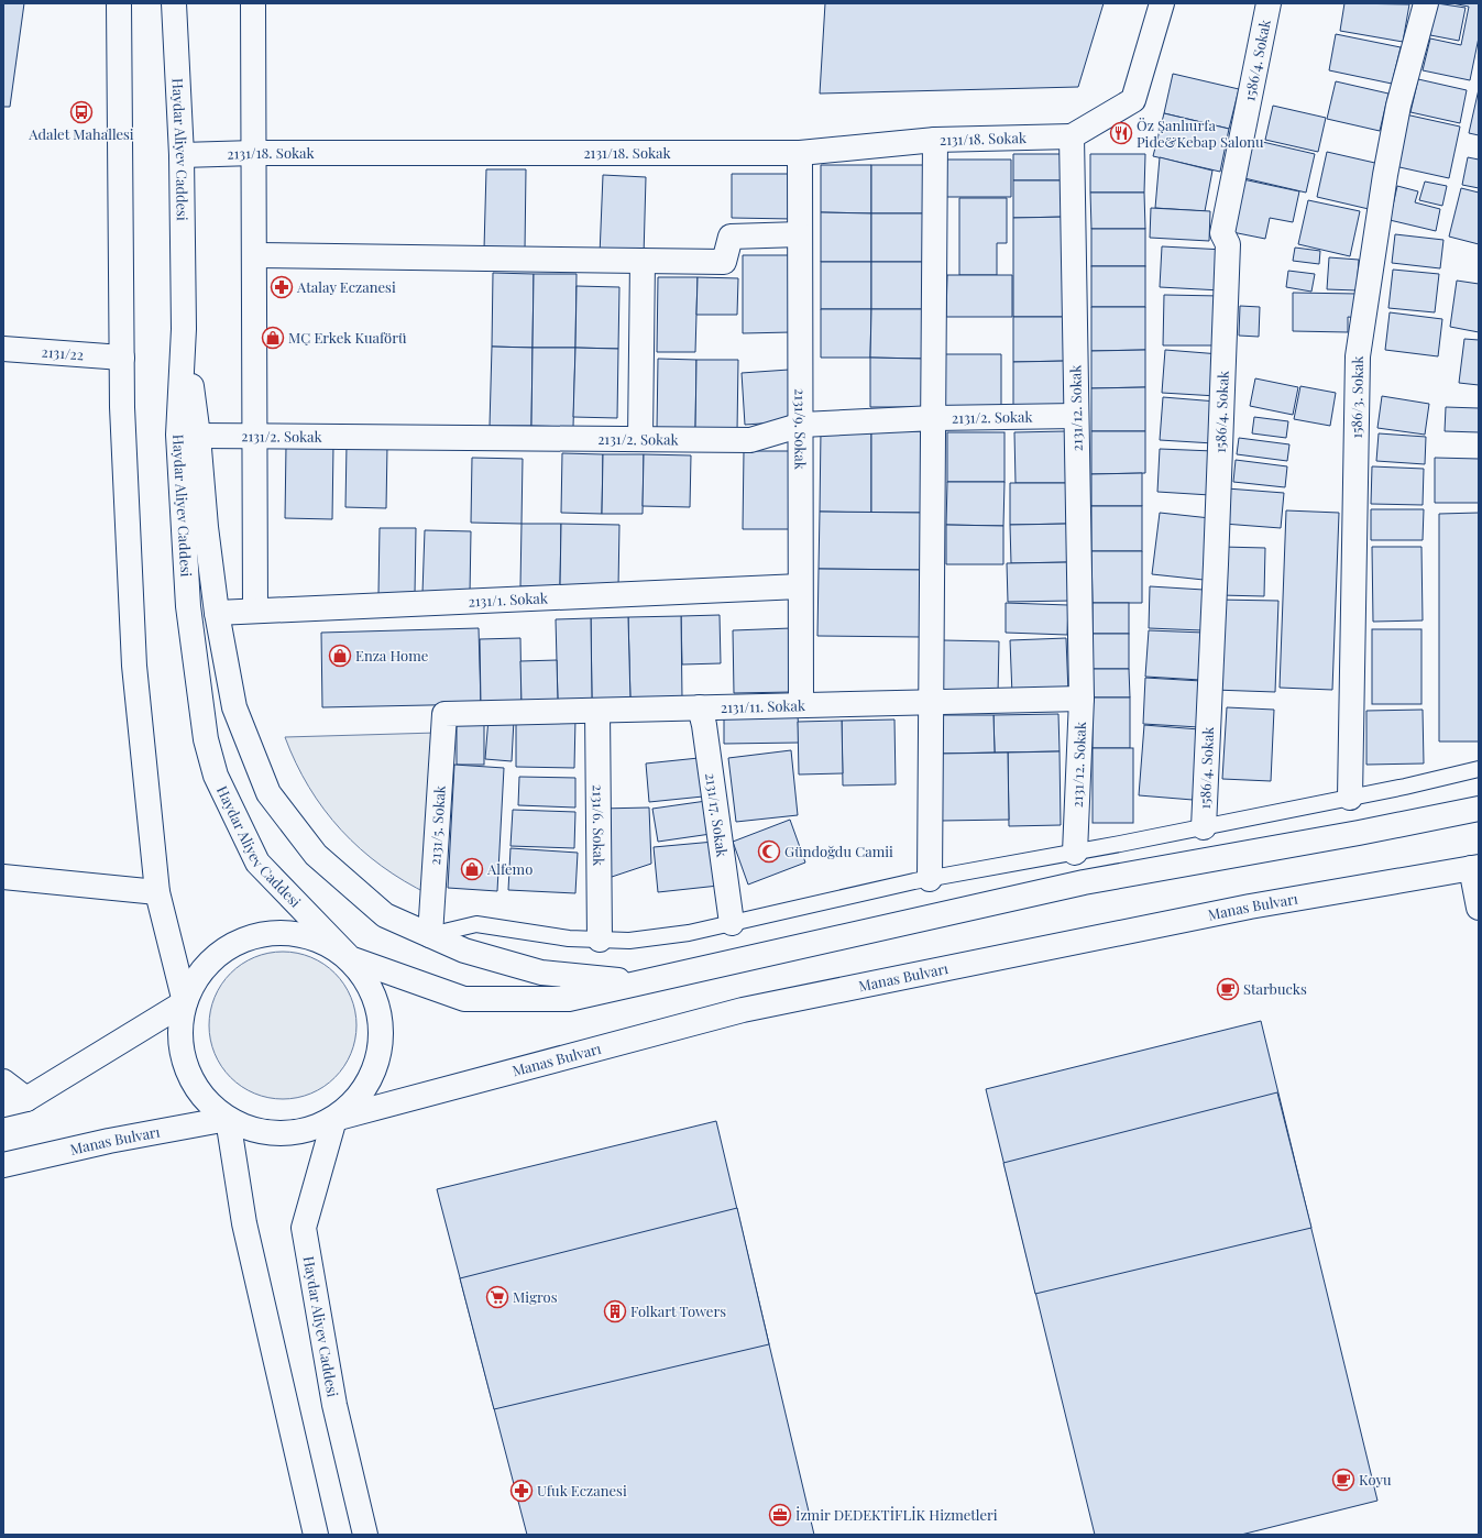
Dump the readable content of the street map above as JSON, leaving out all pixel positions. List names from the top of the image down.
{
  "streets": {
    "street": [
      "1586/4. Sokak",
      "2131/18. Sokak",
      "Haydar Aliyev Caddesi",
      "2131/22",
      "1586/3. Sokak",
      "2131/12. Sokak",
      "2131/2. Sokak",
      "2131/9. Sokak",
      "2131/1. Sokak",
      "2131/11. Sokak",
      "2131/17. Sokak",
      "2131/5. Sokak",
      "2131/6. Sokak",
      "Manas Bulvarı"
    ]
  },
  "crossings": [
    ["2131/18. Sokak", "Haydar Aliyev Caddesi"],
    ["2131/18. Sokak", "2131/12. Sokak"],
    ["2131/18. Sokak", "2131/9. Sokak"],
    ["Haydar Aliyev Caddesi", "Manas Bulvarı"],
    ["2131/12. Sokak", "2131/2. Sokak"],
    ["2131/12. Sokak", "2131/11. Sokak"],
    ["2131/2. Sokak", "2131/9. Sokak"],
    ["2131/9. Sokak", "2131/1. Sokak"],
    ["2131/9. Sokak", "2131/11. Sokak"],
    ["2131/11. Sokak", "2131/17. Sokak"],
    ["2131/11. Sokak", "2131/5. Sokak"],
    ["2131/11. Sokak", "2131/6. Sokak"]
  ],
  "places": {
    "bus stop": ["Adalet Mahallesi"],
    "restaurant": ["Öz Şanlıurfa Pide&Kebap Salonu"],
    "pharmacy": ["Atalay Eczanesi", "Ufuk Eczanesi"],
    "shop": ["MÇ Erkek Kuaförü", "Enza Home", "Alfemo"],
    "mosque": ["Gündoğdu Camii"],
    "cafe": ["Starbucks", "Koyu"],
    "supermarket": ["Migros"],
    "building": ["Folkart Towers"],
    "office": ["İzmir DEDEKTİFLİK Hizmetleri"]
  }
}
